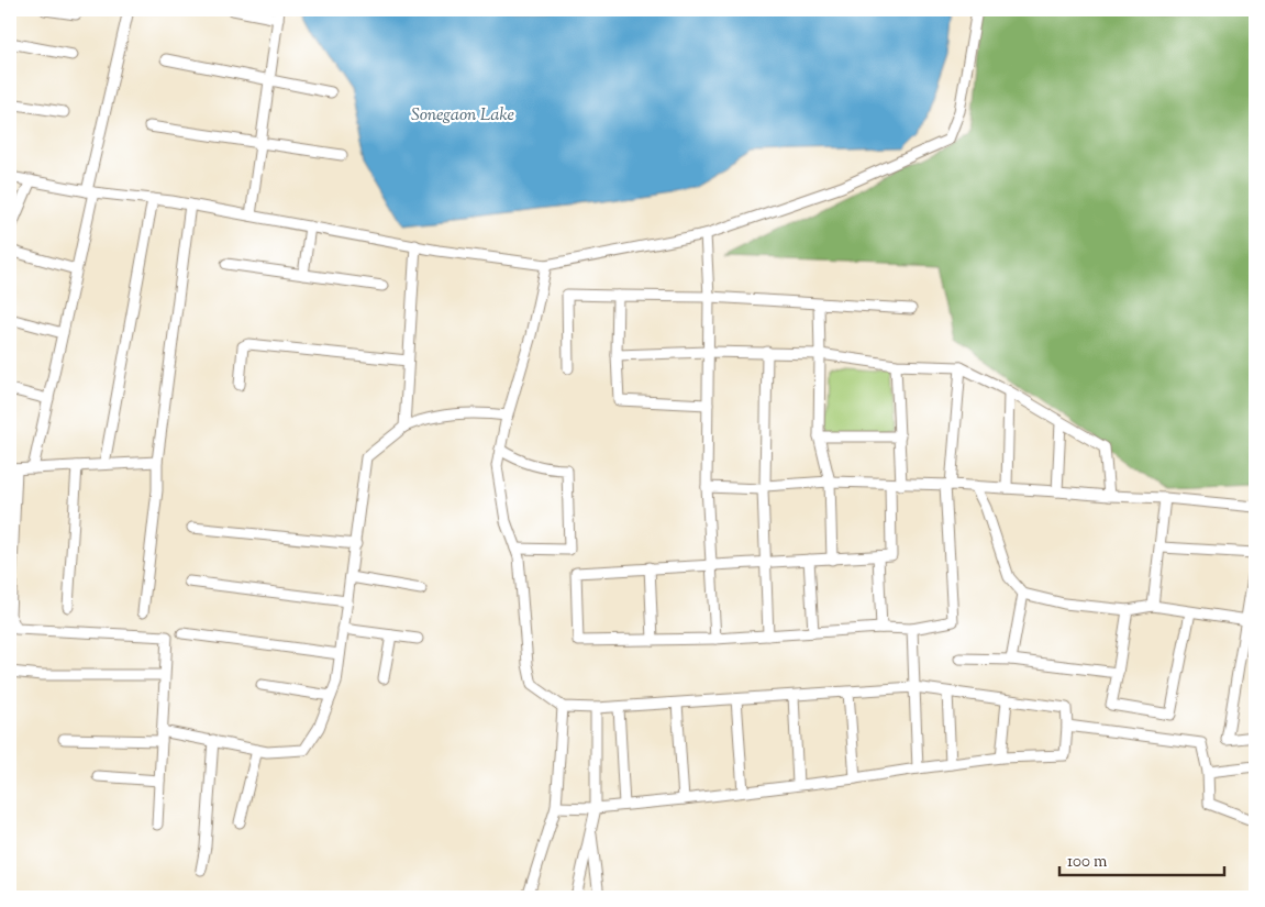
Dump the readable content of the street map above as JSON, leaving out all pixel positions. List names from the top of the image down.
{
  "water": ["Sonegaon Lake"],
  "scale_bar": "100 m"
}
